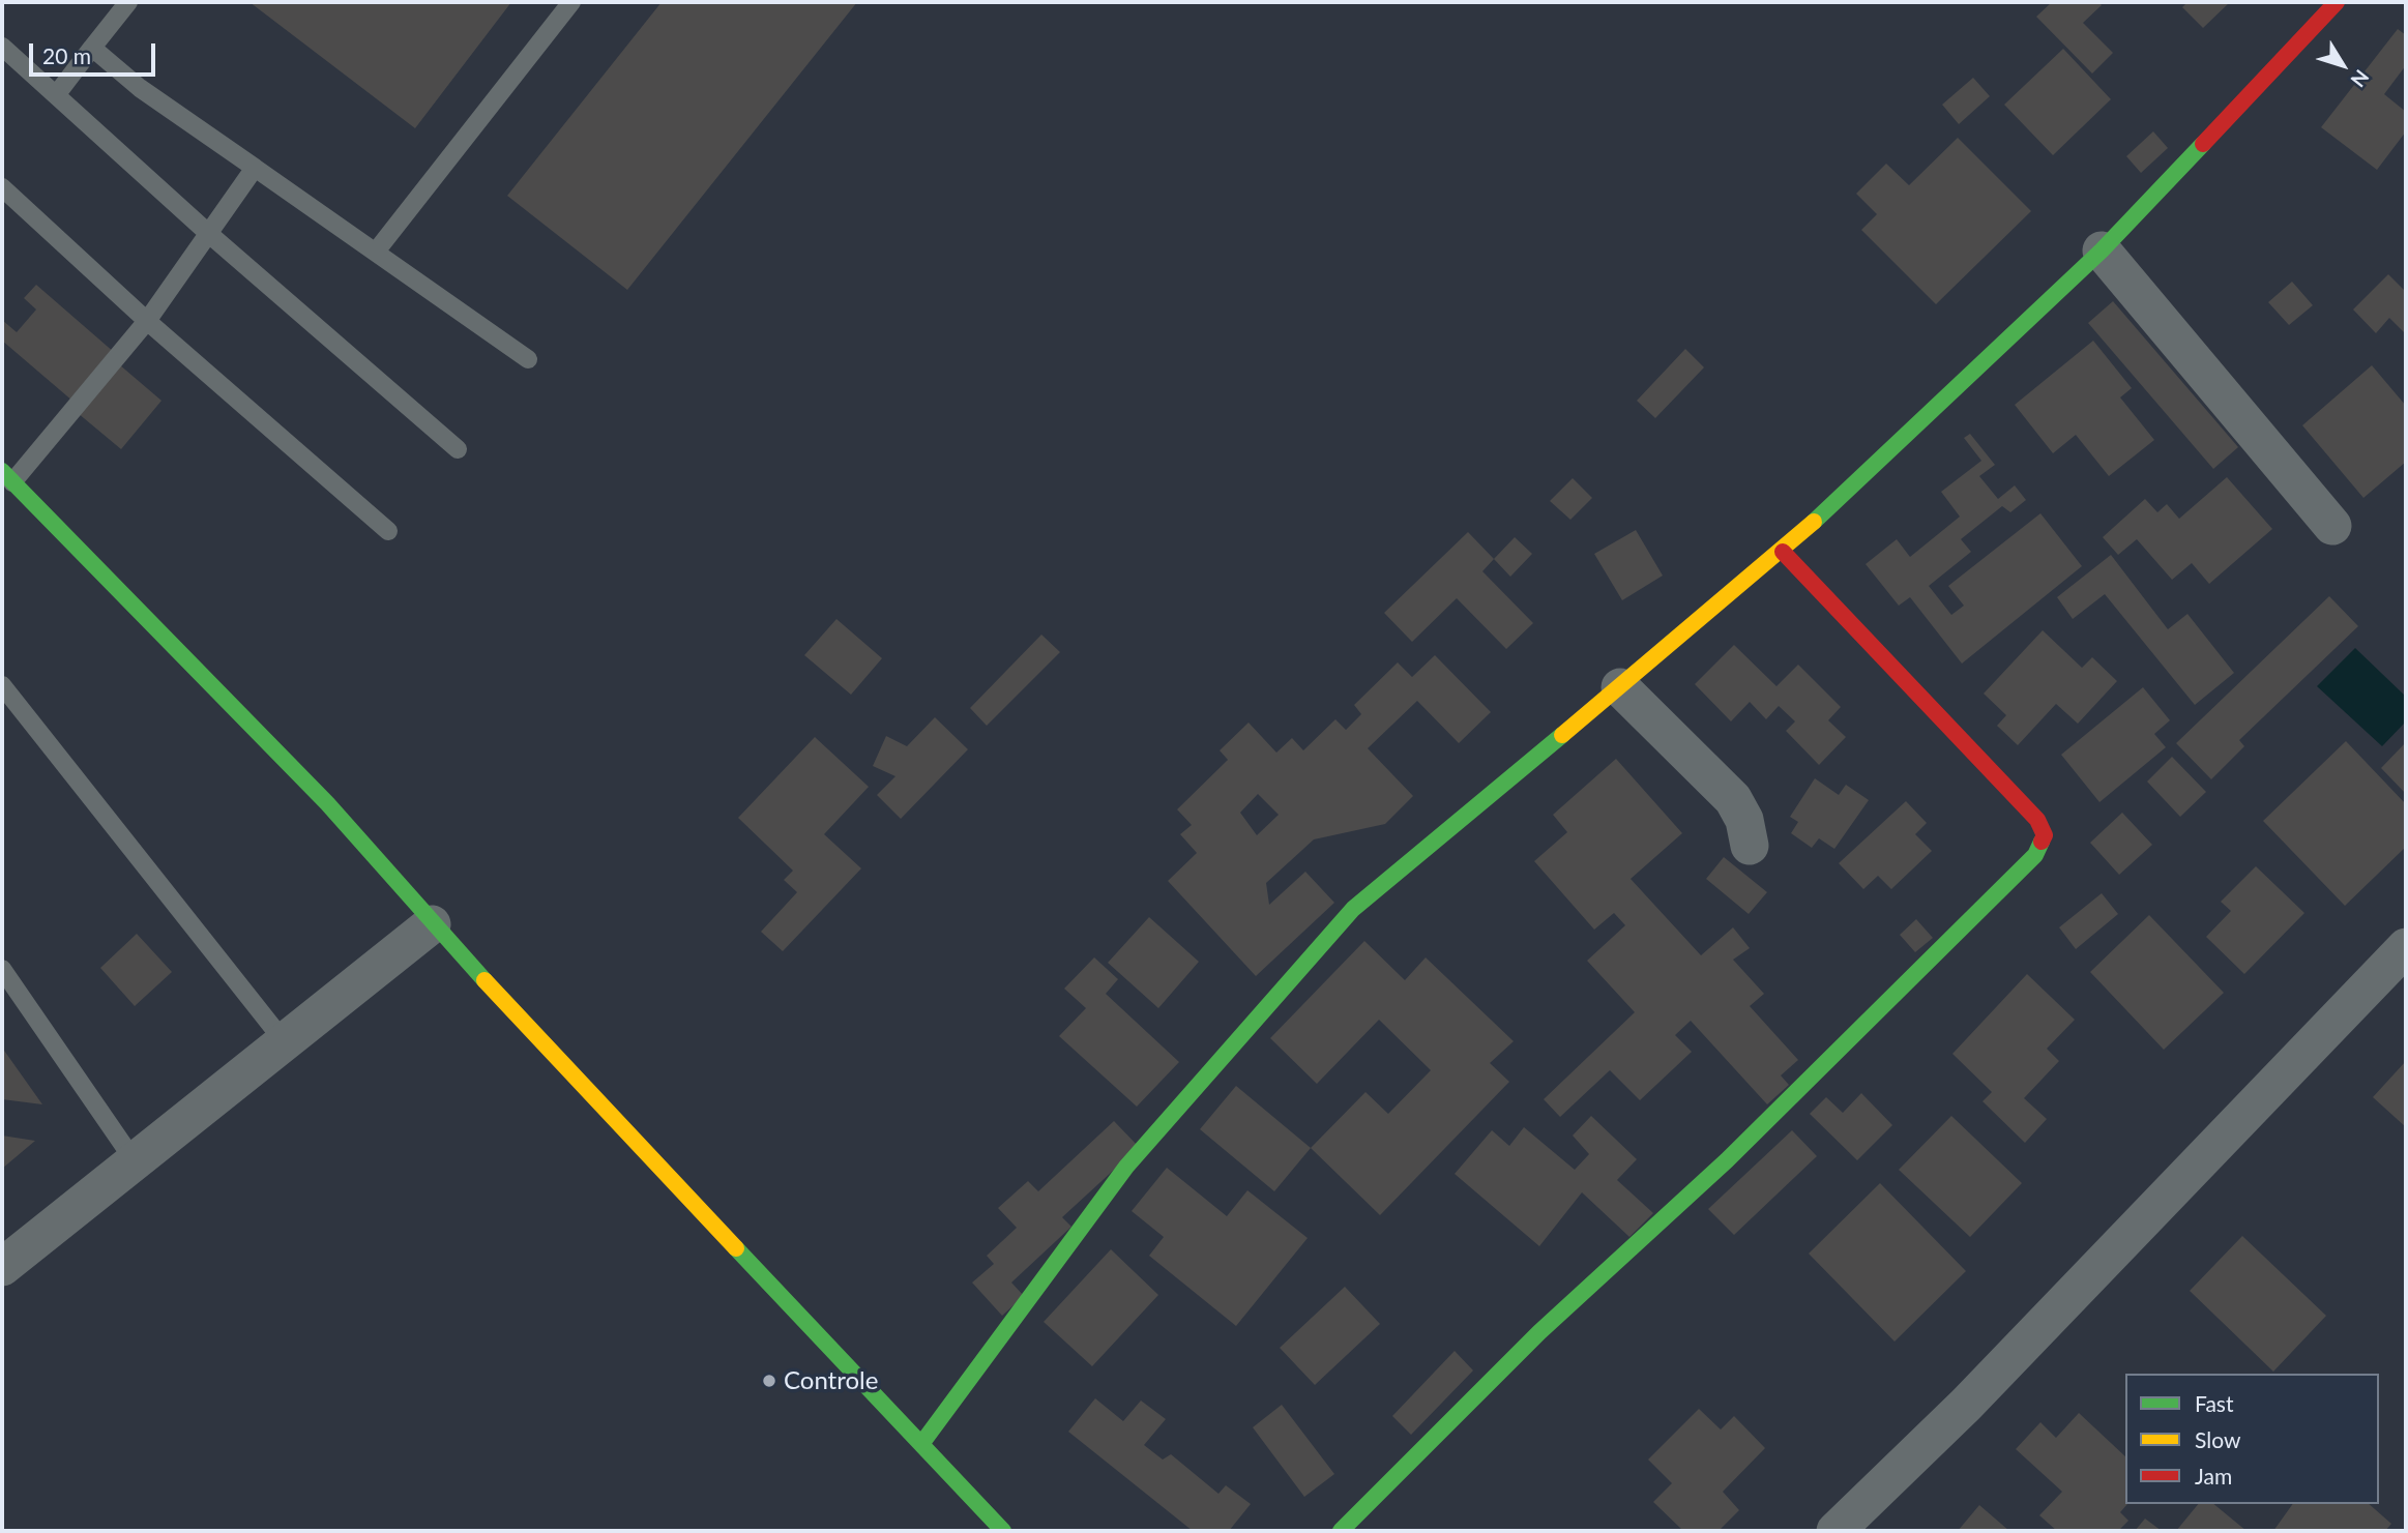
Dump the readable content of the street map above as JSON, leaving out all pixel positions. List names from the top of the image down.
{
  "places": ["Controle"],
  "legend": ["Fast", "Slow", "Jam"],
  "scale_bar": "20 m",
  "north": "bottom right"
}
